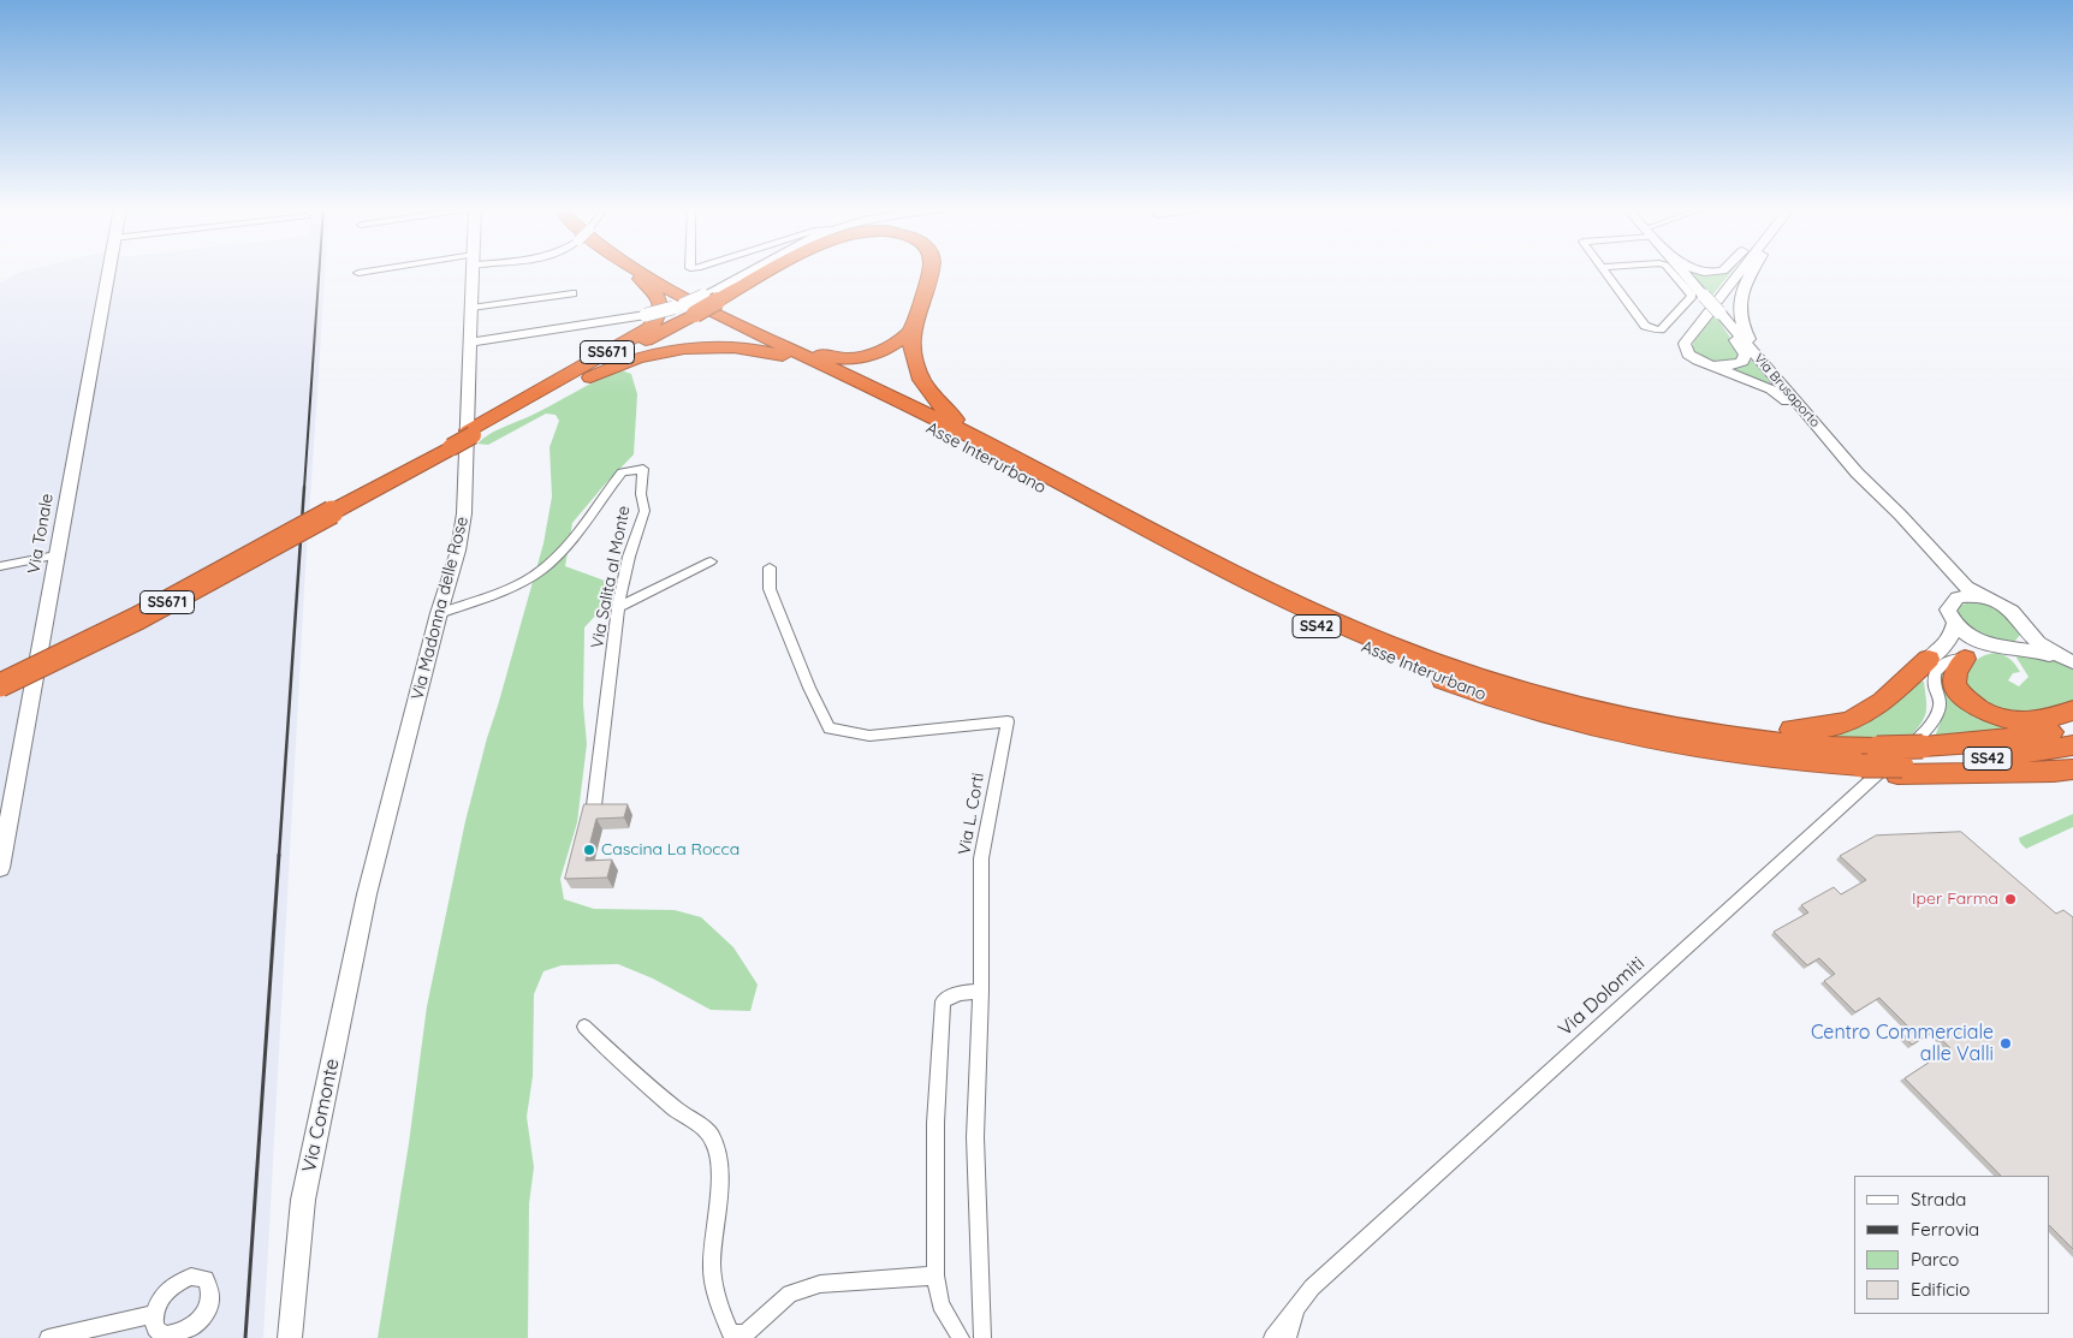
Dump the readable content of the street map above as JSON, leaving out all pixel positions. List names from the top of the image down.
{
  "streets": {
    "highway": ["SS671", "Asse Interurbano", "SS42"],
    "street": [
      "Via Brusaporto",
      "Via Tonale",
      "Via Salita al Monte",
      "Via Madonna delle Rose",
      "Via L. Corti",
      "Via Dolomiti",
      "Via Comonte"
    ]
  },
  "crossings": [
    ["SS671", "Asse Interurbano"],
    ["SS671", "SS42"],
    ["Asse Interurbano", "SS42"],
    ["Via Salita al Monte", "Via Madonna delle Rose"],
    ["Via Madonna delle Rose", "Via Comonte"]
  ],
  "places": ["Cascina La Rocca", "Iper Farma", "Centro Commerciale alle Valli"],
  "legend": [
    "Strada",
    "Ferrovia",
    "Parco",
    "Edificio"
  ]
}
